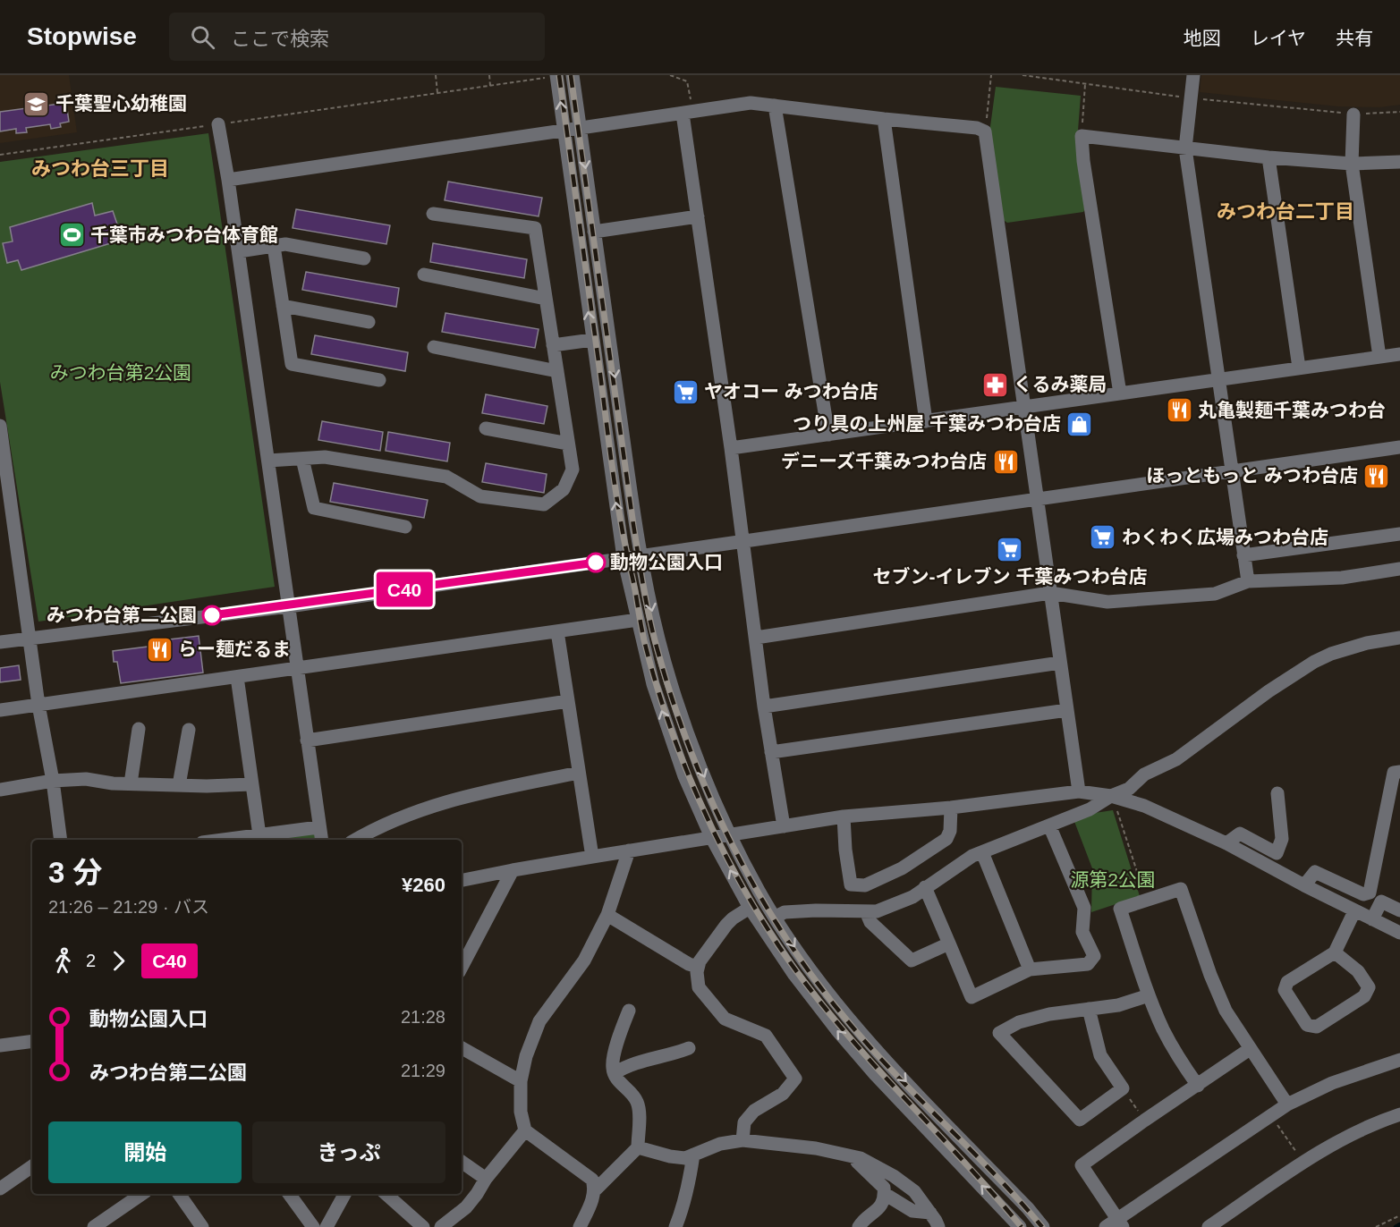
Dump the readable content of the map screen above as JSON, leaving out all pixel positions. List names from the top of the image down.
{
  "districts": ["みつわ台三丁目", "みつわ台二丁目"],
  "parks": ["みつわ台第2公園", "源第2公園"],
  "places": {
    "school or university": ["千葉聖心幼稚園"],
    "sports": ["千葉市みつわ台体育館"],
    "pharmacy": ["くるみ薬局"],
    "supermarket": ["ヤオコー みつわ台店", "わくわく広場みつわ台店", "セブン-イレブン 千葉みつわ台店"],
    "restaurant": [
      "丸亀製麺千葉みつわ台",
      "デニーズ千葉みつわ台店",
      "ほっともっと みつわ台店",
      "らー麺だるま"
    ],
    "shop": ["つり具の上州屋 千葉みつわ台店"],
    "other": ["動物公園入口", "みつわ台第二公園"]
  },
  "lines": ["bus line C40"],
  "page": {
    "header": "Stopwise",
    "search": "ここで検索",
    "nav": ["地図", "レイヤ", "共有"],
    "on_map": "C40",
    "heading": ["3 分", "21:26 – 21:29 · バス", "¥260"],
    "legs": ["2", "C40"],
    "list": [
      {
        "name": "動物公園入口",
        "value": "21:28"
      },
      {
        "name": "みつわ台第二公園",
        "value": "21:29"
      }
    ],
    "buttons": ["開始", "きっぷ"]
  }
}
